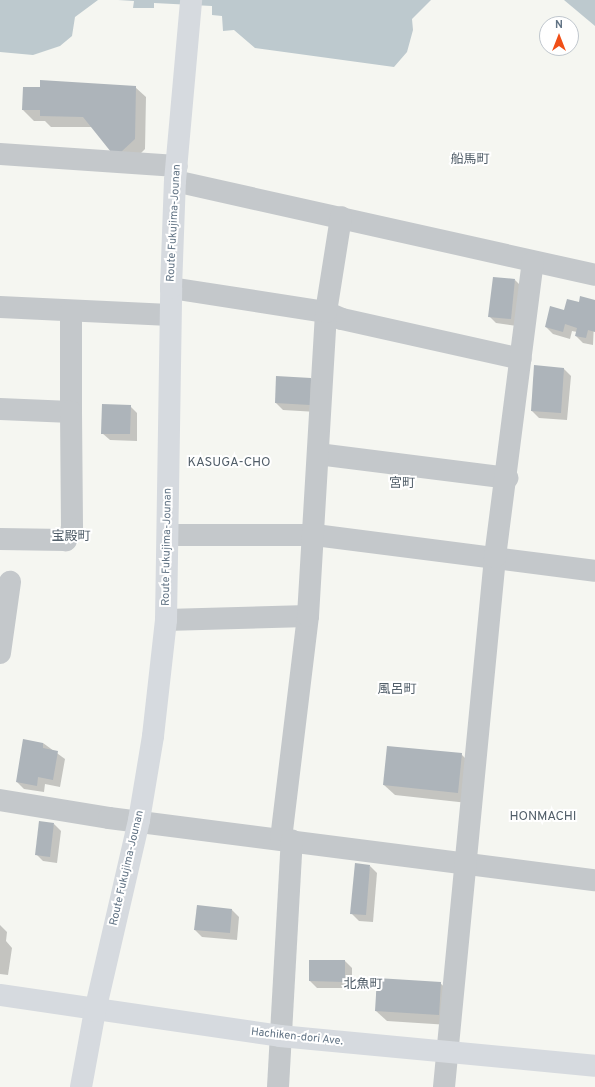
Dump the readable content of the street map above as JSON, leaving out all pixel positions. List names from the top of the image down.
{
  "streets": {
    "main road": ["Route Fukujima-Jounan", "Hachiken-dori Ave."]
  },
  "crossings": [
    ["Route Fukujima-Jounan", "Hachiken-dori Ave."]
  ],
  "districts": [
    "船馬町",
    "KASUGA-CHO",
    "宮町",
    "宝殿町",
    "風呂町",
    "HONMACHI",
    "北魚町"
  ],
  "north": "top"
}
